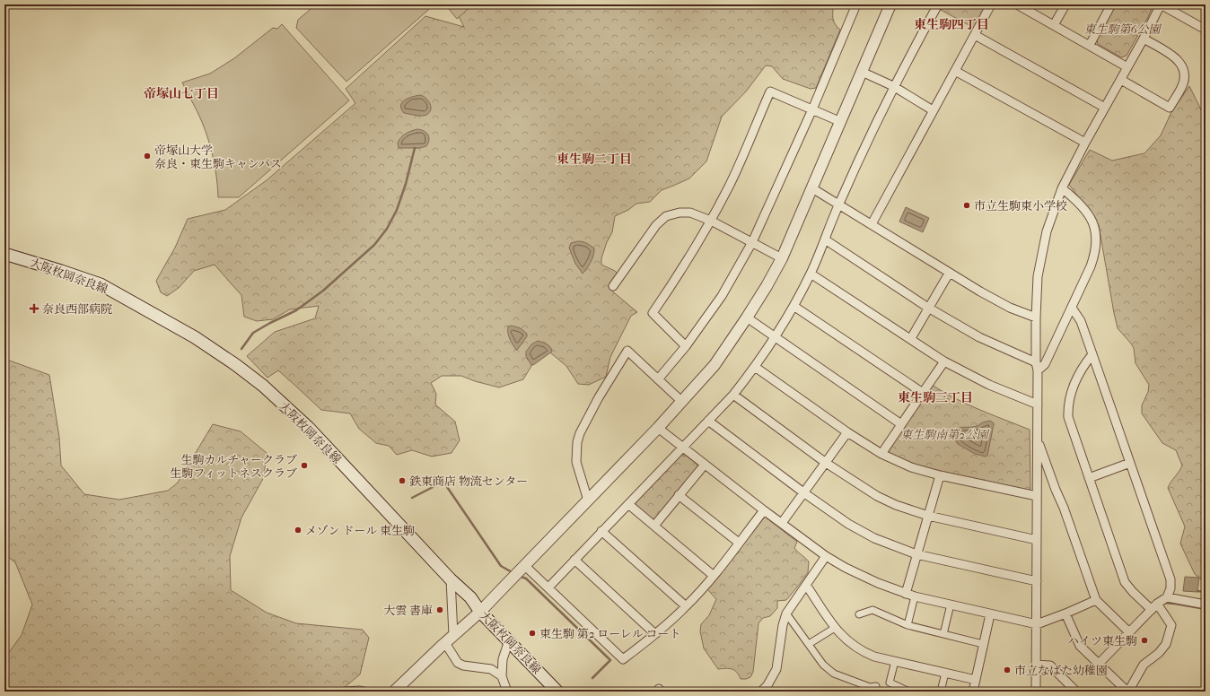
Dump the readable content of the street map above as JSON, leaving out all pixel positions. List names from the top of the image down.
{
  "streets": {
    "main road": ["大阪枚岡奈良線"]
  },
  "districts": [
    "東生駒四丁目",
    "帝塚山七丁目",
    "東生駒二丁目",
    "東生駒三丁目"
  ],
  "parks": ["東生駒第6公園", "東生駒南第2公園"],
  "places": {
    "other": [
      "帝塚山大学 奈良・東生駒キャンパス",
      "市立生駒東小学校",
      "生駒カルチャークラブ 生駒フィットネスクラブ",
      "鉄東商店 物流センター",
      "メゾン ドール 東生駒",
      "大雲 書庫",
      "東生駒 第2 ローレル コート",
      "ハイツ東生駒",
      "市立なばた幼稚園"
    ],
    "health": ["奈良西部病院"]
  }
}
